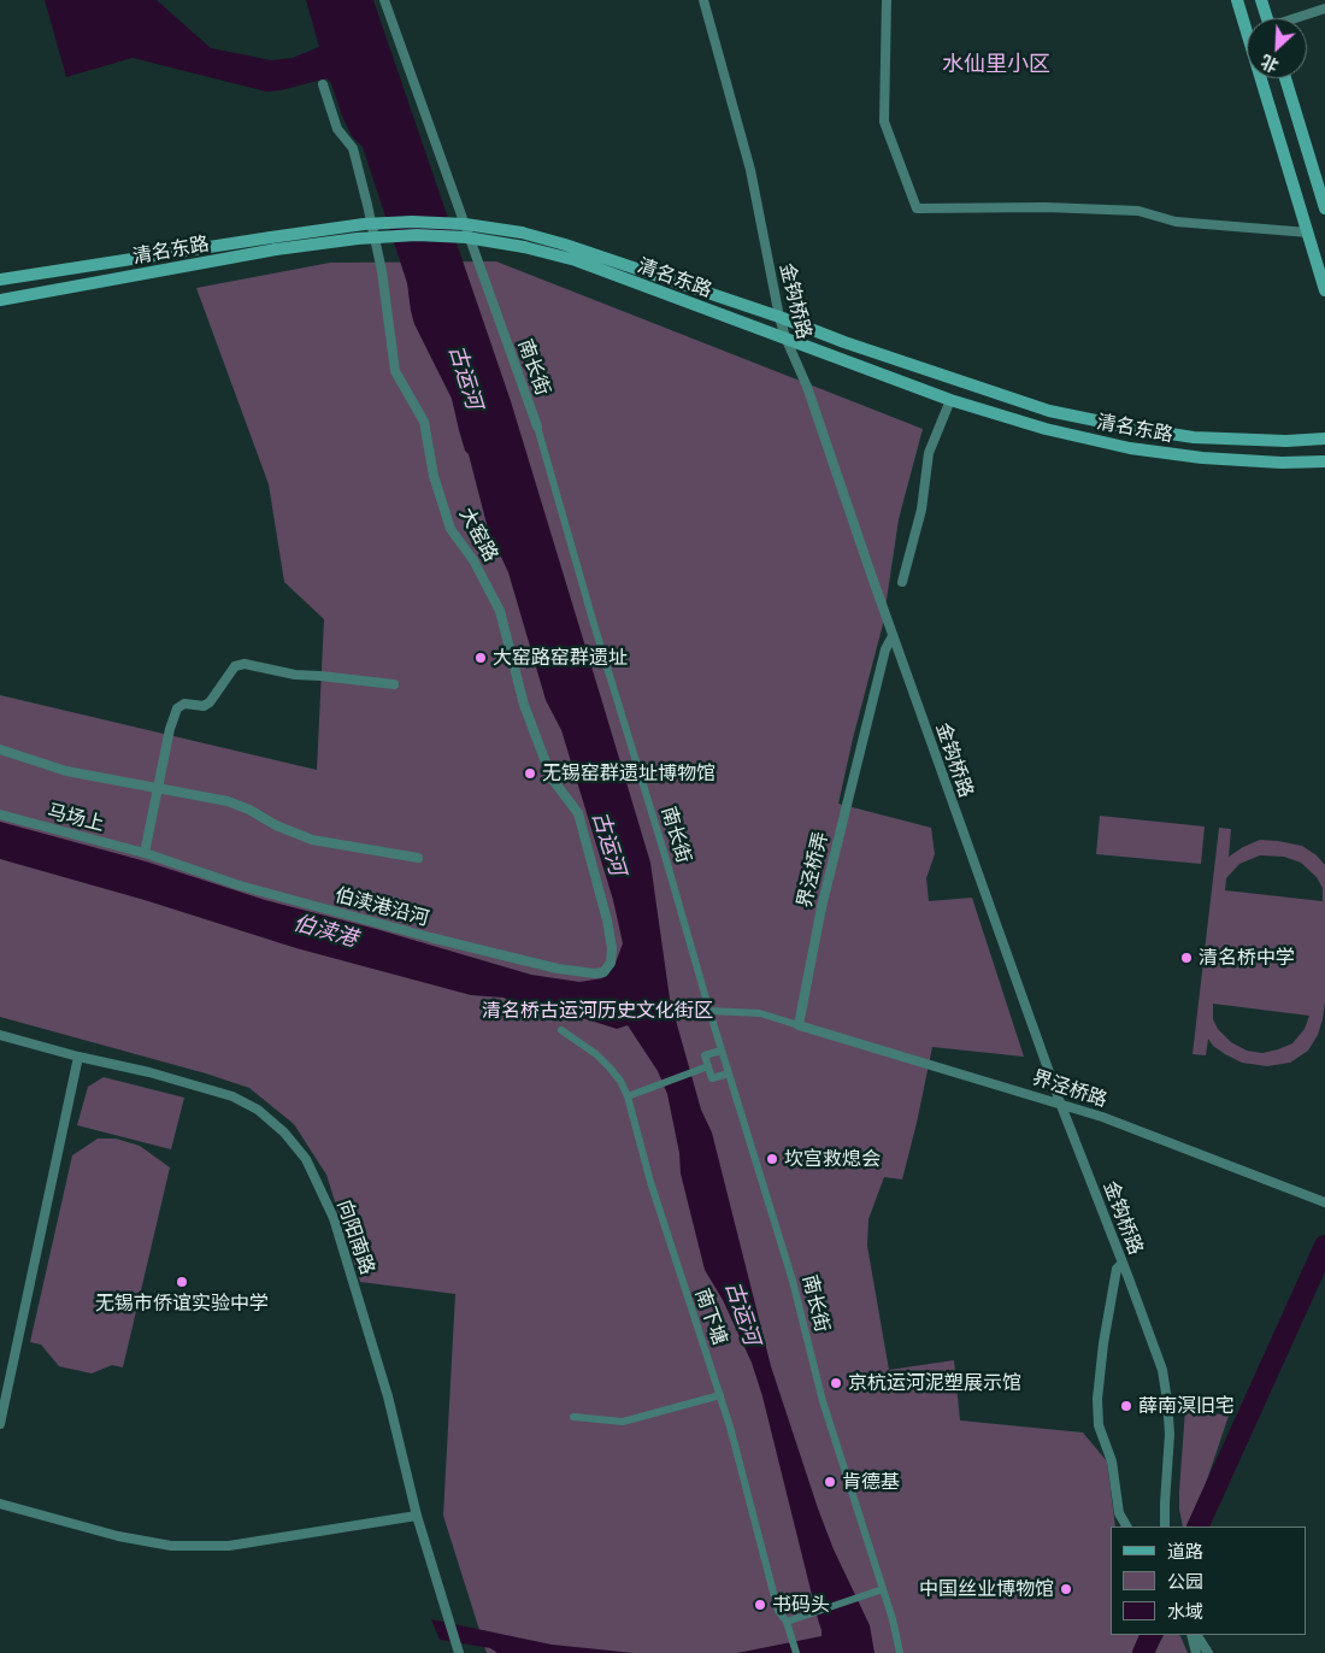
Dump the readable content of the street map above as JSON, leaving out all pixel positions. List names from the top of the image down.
{
  "streets": {
    "main road": ["清名东路"],
    "street": [
      "金钩桥路",
      "南长街",
      "大窑路",
      "马场上",
      "界泾桥弄",
      "伯渎港沿河",
      "界泾桥路",
      "向阳南路",
      "南下塘"
    ]
  },
  "crossings": [
    ["清名东路", "金钩桥路"],
    ["金钩桥路", "界泾桥弄"],
    ["金钩桥路", "界泾桥路"],
    ["大窑路", "伯渎港沿河"],
    ["马场上", "伯渎港沿河"],
    ["界泾桥弄", "界泾桥路"]
  ],
  "districts": ["水仙里小区"],
  "water": ["古运河", "伯渎港"],
  "parks": ["清名桥古运河历史文化街区"],
  "places": [
    "大窑路窑群遗址",
    "无锡窑群遗址博物馆",
    "清名桥中学",
    "坎宫救熄会",
    "无锡市侨谊实验中学",
    "京杭运河泥塑展示馆",
    "薛南溟旧宅",
    "肯德基",
    "中国丝业博物馆",
    "书码头"
  ],
  "legend": ["道路", "公园", "水域"],
  "north": "bottom left"
}
